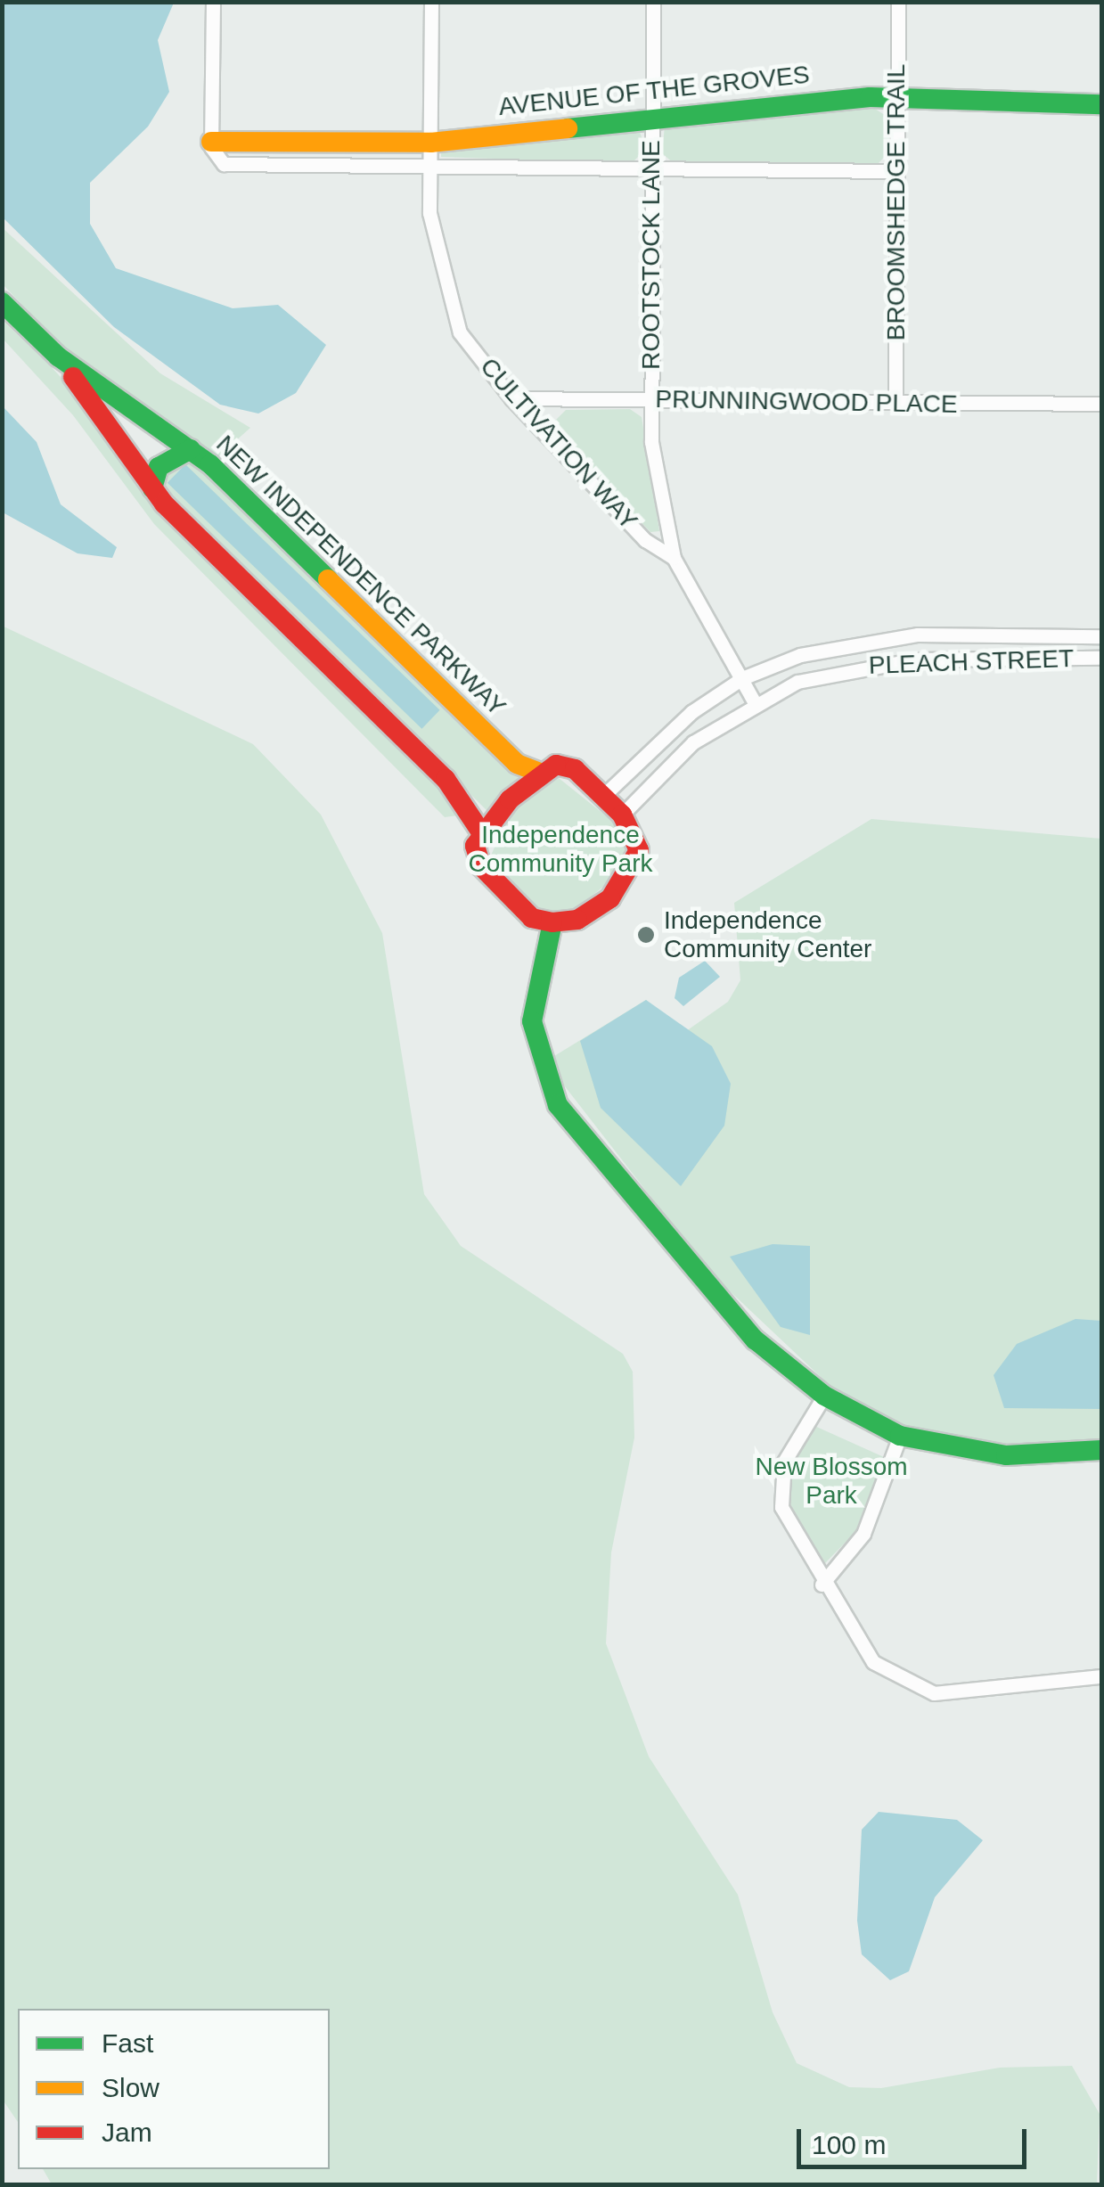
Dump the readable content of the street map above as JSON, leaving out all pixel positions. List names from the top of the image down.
{
  "streets": {
    "street": [
      "AVENUE OF THE GROVES",
      "BROOMSHEDGE TRAIL",
      "ROOTSTOCK LANE",
      "PRUNNINGWOOD PLACE",
      "CULTIVATION WAY",
      "NEW INDEPENDENCE PARKWAY",
      "PLEACH STREET"
    ]
  },
  "crossings": [
    ["AVENUE OF THE GROVES", "BROOMSHEDGE TRAIL"],
    ["AVENUE OF THE GROVES", "ROOTSTOCK LANE"],
    ["AVENUE OF THE GROVES", "CULTIVATION WAY"],
    ["BROOMSHEDGE TRAIL", "PRUNNINGWOOD PLACE"],
    ["ROOTSTOCK LANE", "PRUNNINGWOOD PLACE"],
    ["ROOTSTOCK LANE", "CULTIVATION WAY"],
    ["PRUNNINGWOOD PLACE", "CULTIVATION WAY"],
    ["CULTIVATION WAY", "PLEACH STREET"],
    ["NEW INDEPENDENCE PARKWAY", "PLEACH STREET"]
  ],
  "parks": ["Independence Community Park", "New Blossom Park"],
  "places": ["Independence Community Center"],
  "legend": ["Fast", "Slow", "Jam"],
  "scale_bar": "100 m"
}
